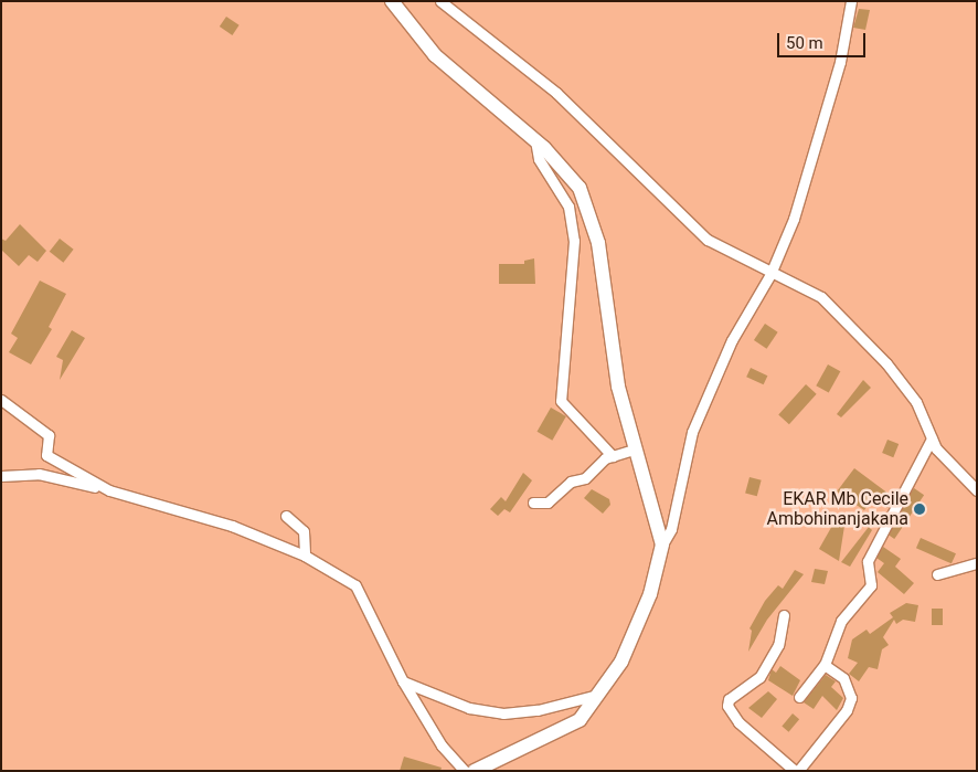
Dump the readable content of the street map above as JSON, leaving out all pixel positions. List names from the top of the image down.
{
  "places": ["EKAR Mb Cecile Ambohinanjakana"],
  "scale_bar": "50 m"
}
